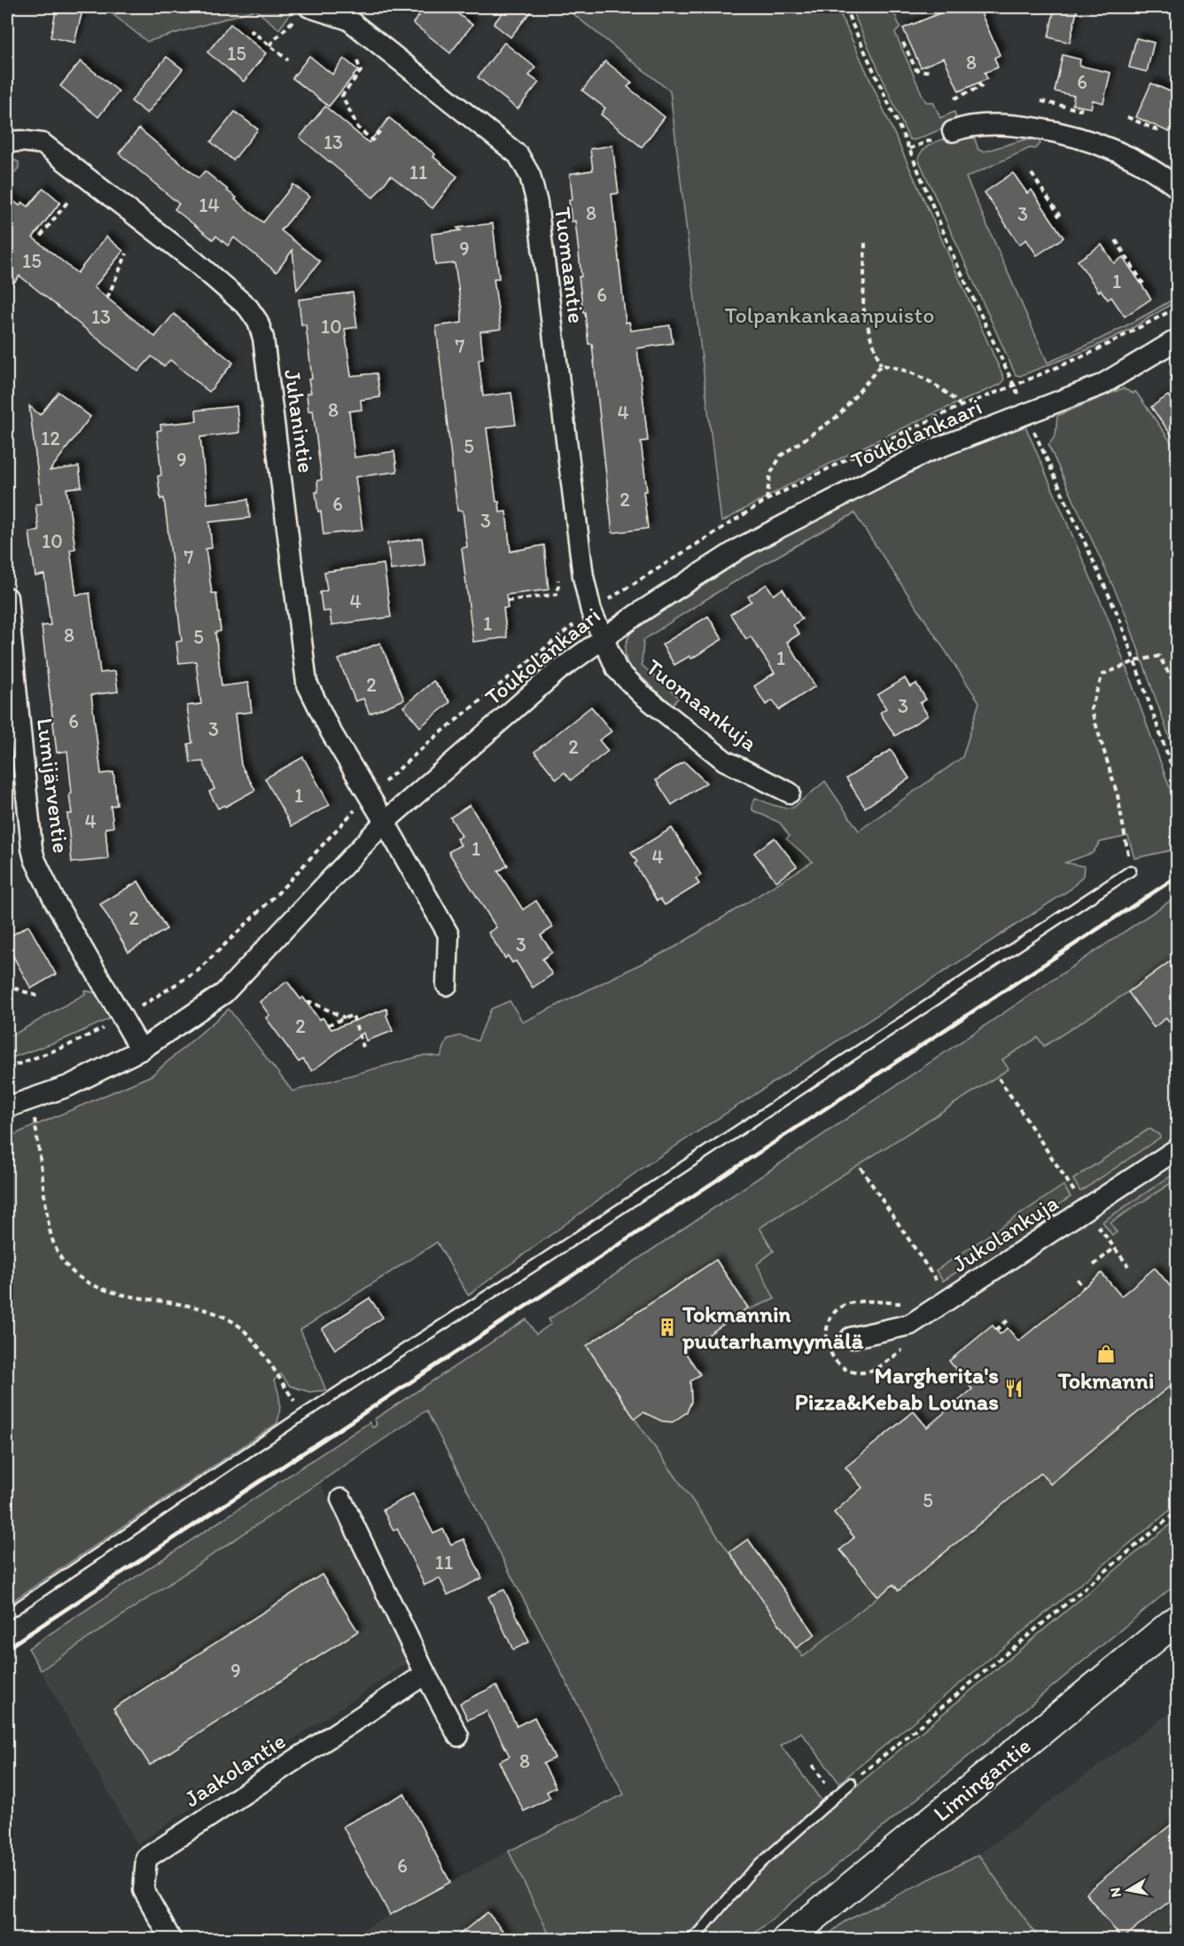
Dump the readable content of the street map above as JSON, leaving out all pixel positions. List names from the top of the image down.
{
  "streets": {
    "main road": ["Limingantie"],
    "street": [
      "Tuomaantie",
      "Juhanintie",
      "Toukolankaari",
      "Tuomaankuja",
      "Lumijärventie",
      "Jukolankuja",
      "Jaakolantie"
    ]
  },
  "crossings": [
    ["Tuomaantie", "Toukolankaari"],
    ["Tuomaantie", "Tuomaankuja"],
    ["Juhanintie", "Toukolankaari"],
    ["Toukolankaari", "Tuomaankuja"],
    ["Toukolankaari", "Lumijärventie"]
  ],
  "parks": ["Tolpankankaanpuisto"],
  "places": {
    "building": ["Tokmannin puutarhamyymälä"],
    "shop": ["Tokmanni"],
    "restaurant": ["Margherita's Pizza&Kebab Lounas"]
  },
  "house_numbers": [
    "15",
    "8",
    "6",
    "13",
    "11",
    "14",
    "8",
    "3",
    "9",
    "15",
    "1",
    "6",
    "13",
    "10",
    "7",
    "8",
    "4",
    "12",
    "5",
    "9",
    "2",
    "6",
    "3",
    "10",
    "7",
    "4",
    "1",
    "8",
    "5",
    "1",
    "2",
    "3",
    "6",
    "3",
    "2",
    "1",
    "4",
    "1",
    "4",
    "2",
    "3",
    "2",
    "5",
    "11",
    "9",
    "8",
    "6"
  ],
  "north": "left"
}
